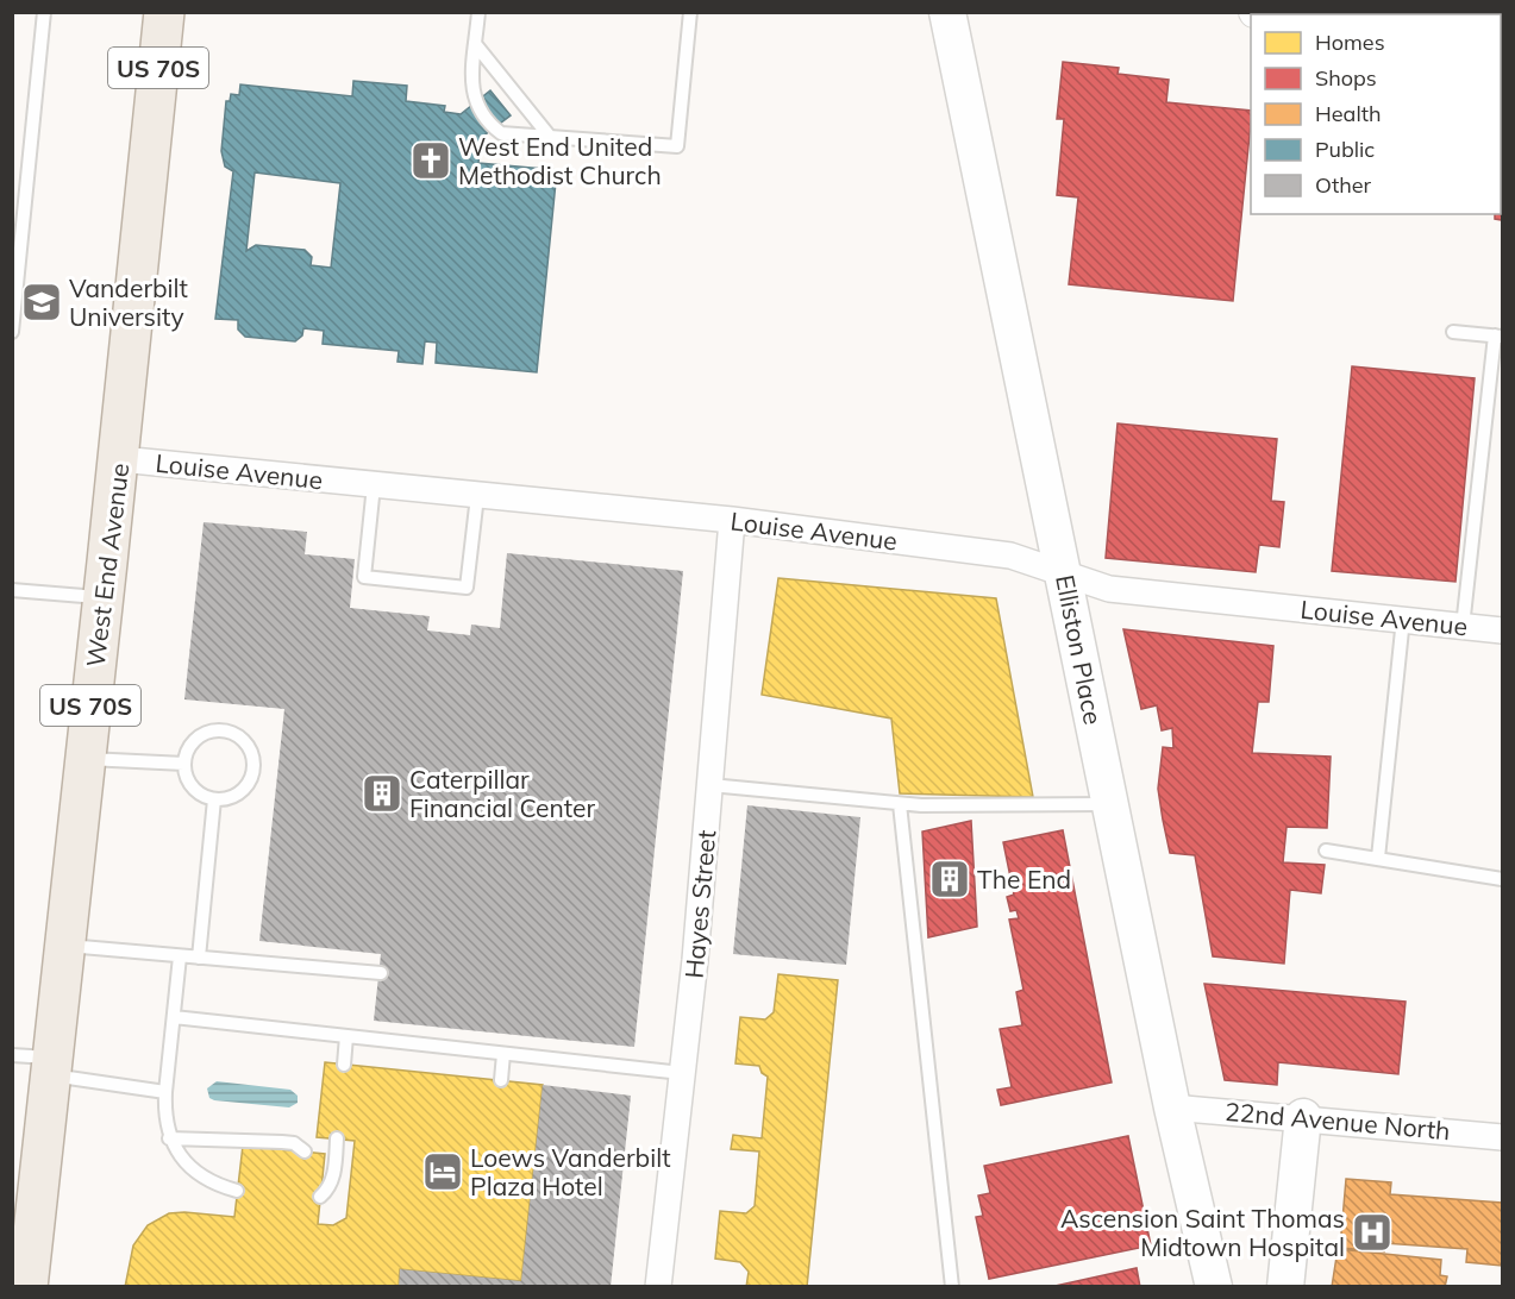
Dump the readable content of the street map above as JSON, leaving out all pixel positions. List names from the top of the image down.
{
  "streets": {
    "main road": ["US 70S", "West End Avenue", "Elliston Place"],
    "street": ["Louise Avenue", "Hayes Street", "22nd Avenue North"]
  },
  "crossings": [
    ["Louise Avenue", "West End Avenue"],
    ["Louise Avenue", "Elliston Place"],
    ["Louise Avenue", "Hayes Street"],
    ["Elliston Place", "22nd Avenue North"]
  ],
  "places": {
    "church": ["West End United Methodist Church"],
    "school or university": ["Vanderbilt University"],
    "building": ["Caterpillar Financial Center", "The End"],
    "hotel": ["Loews Vanderbilt Plaza Hotel"],
    "hospital": ["Ascension Saint Thomas Midtown Hospital"]
  },
  "legend": [
    "Homes",
    "Shops",
    "Health",
    "Public",
    "Other"
  ]
}
